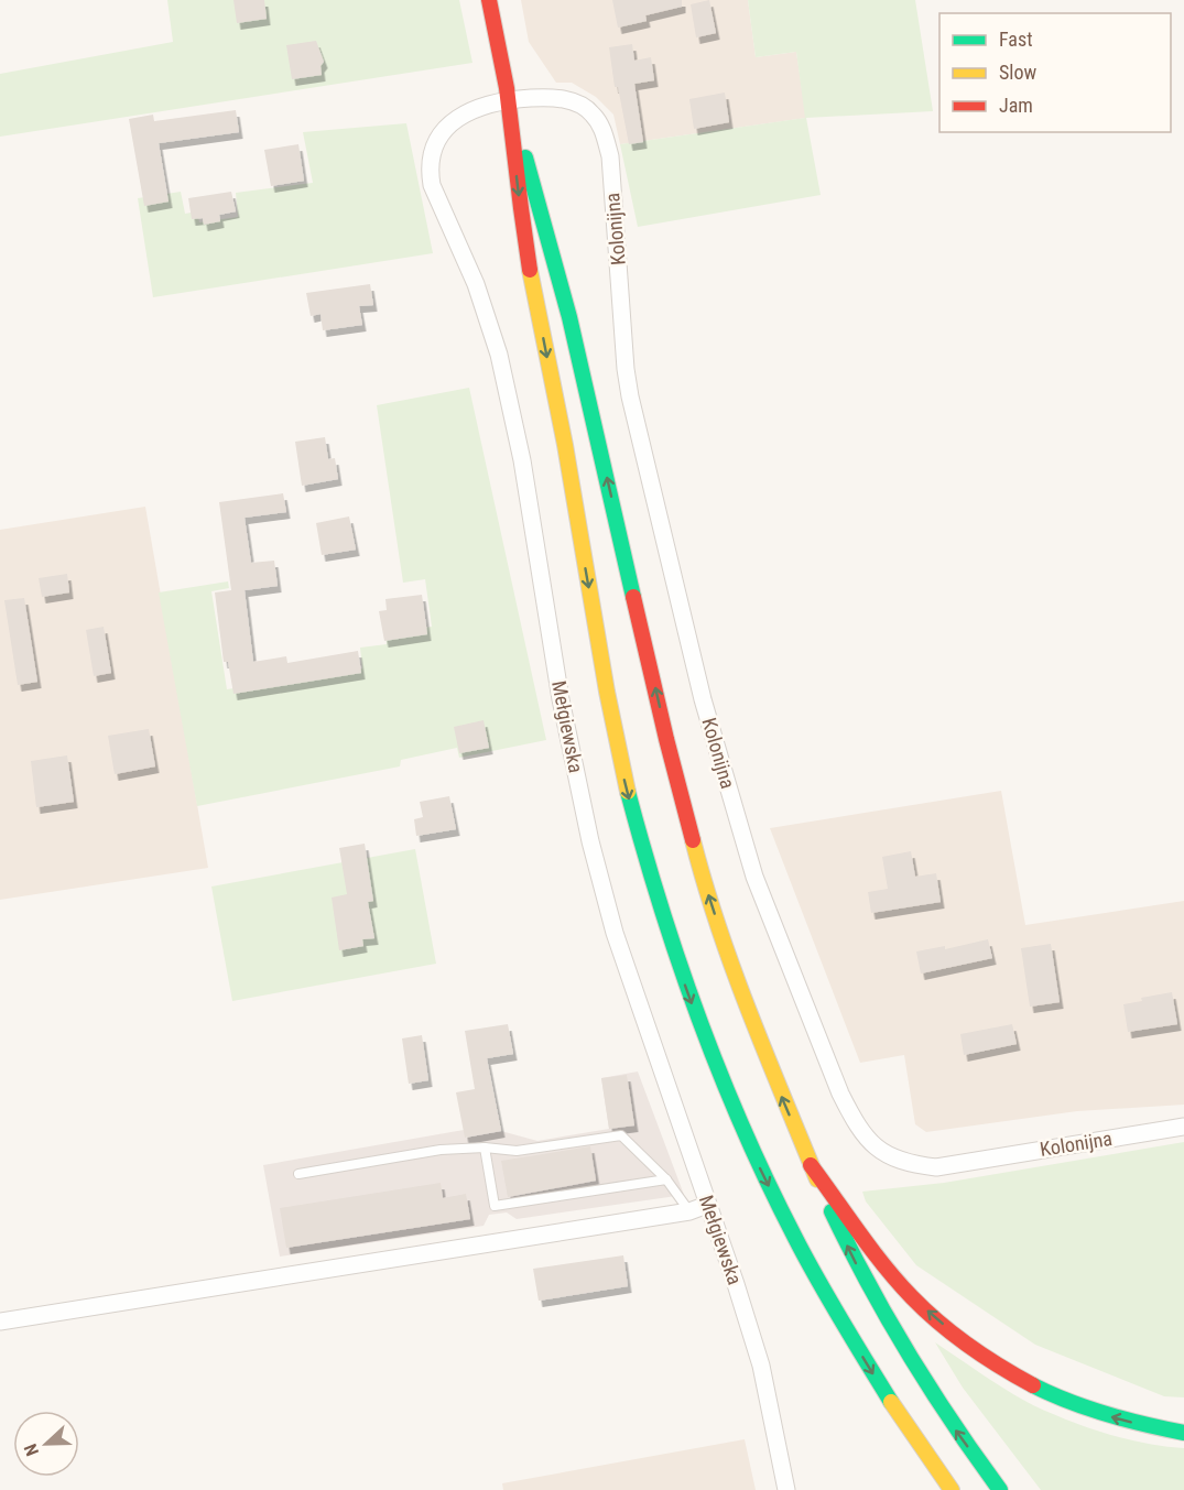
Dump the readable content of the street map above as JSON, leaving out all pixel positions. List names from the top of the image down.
{
  "streets": {
    "street": ["Kolonijna", "Mełgiewska"]
  },
  "crossings": [
    ["Kolonijna", "Mełgiewska"]
  ],
  "legend": ["Fast", "Slow", "Jam"],
  "north": "left"
}
